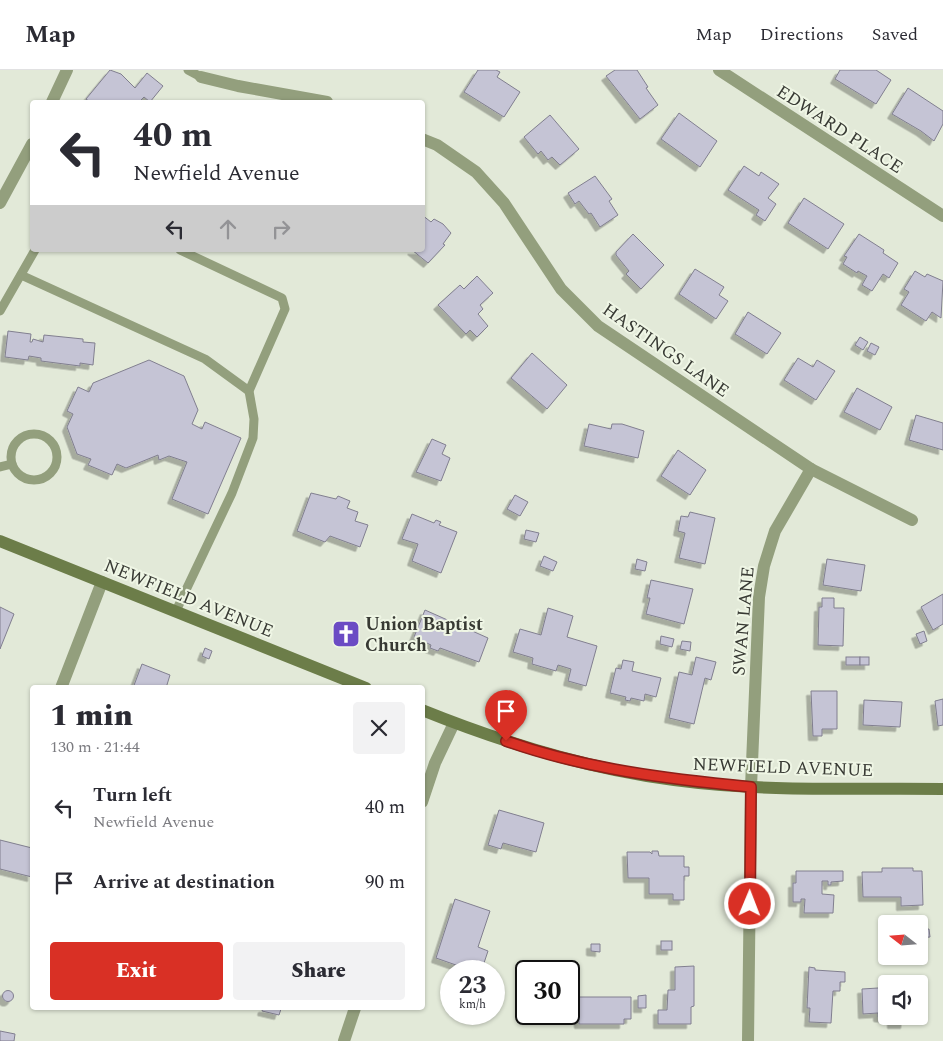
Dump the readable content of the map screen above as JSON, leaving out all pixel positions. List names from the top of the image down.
{
  "streets": {
    "main road": ["NEWFIELD AVENUE"],
    "street": ["EDWARD PLACE", "HASTINGS LANE", "SWAN LANE"]
  },
  "crossings": [
    ["HASTINGS LANE", "SWAN LANE"],
    ["NEWFIELD AVENUE", "SWAN LANE"]
  ],
  "places": {
    "church": ["Union Baptist Church"]
  },
  "north": "left",
  "page": {
    "header": "Map",
    "nav": ["Map", "Directions", "Saved"],
    "turn": ["40 m", "Newfield Avenue"],
    "heading": ["1 min", "130 m · 21:44"],
    "list": [
      {
        "name": "Turn left",
        "note": "Newfield Avenue",
        "value": "40 m"
      },
      {
        "name": "Arrive at destination",
        "value": "90 m"
      }
    ],
    "buttons": ["Exit", "Share"],
    "speed": "23 km/h",
    "limit": "30"
  }
}
